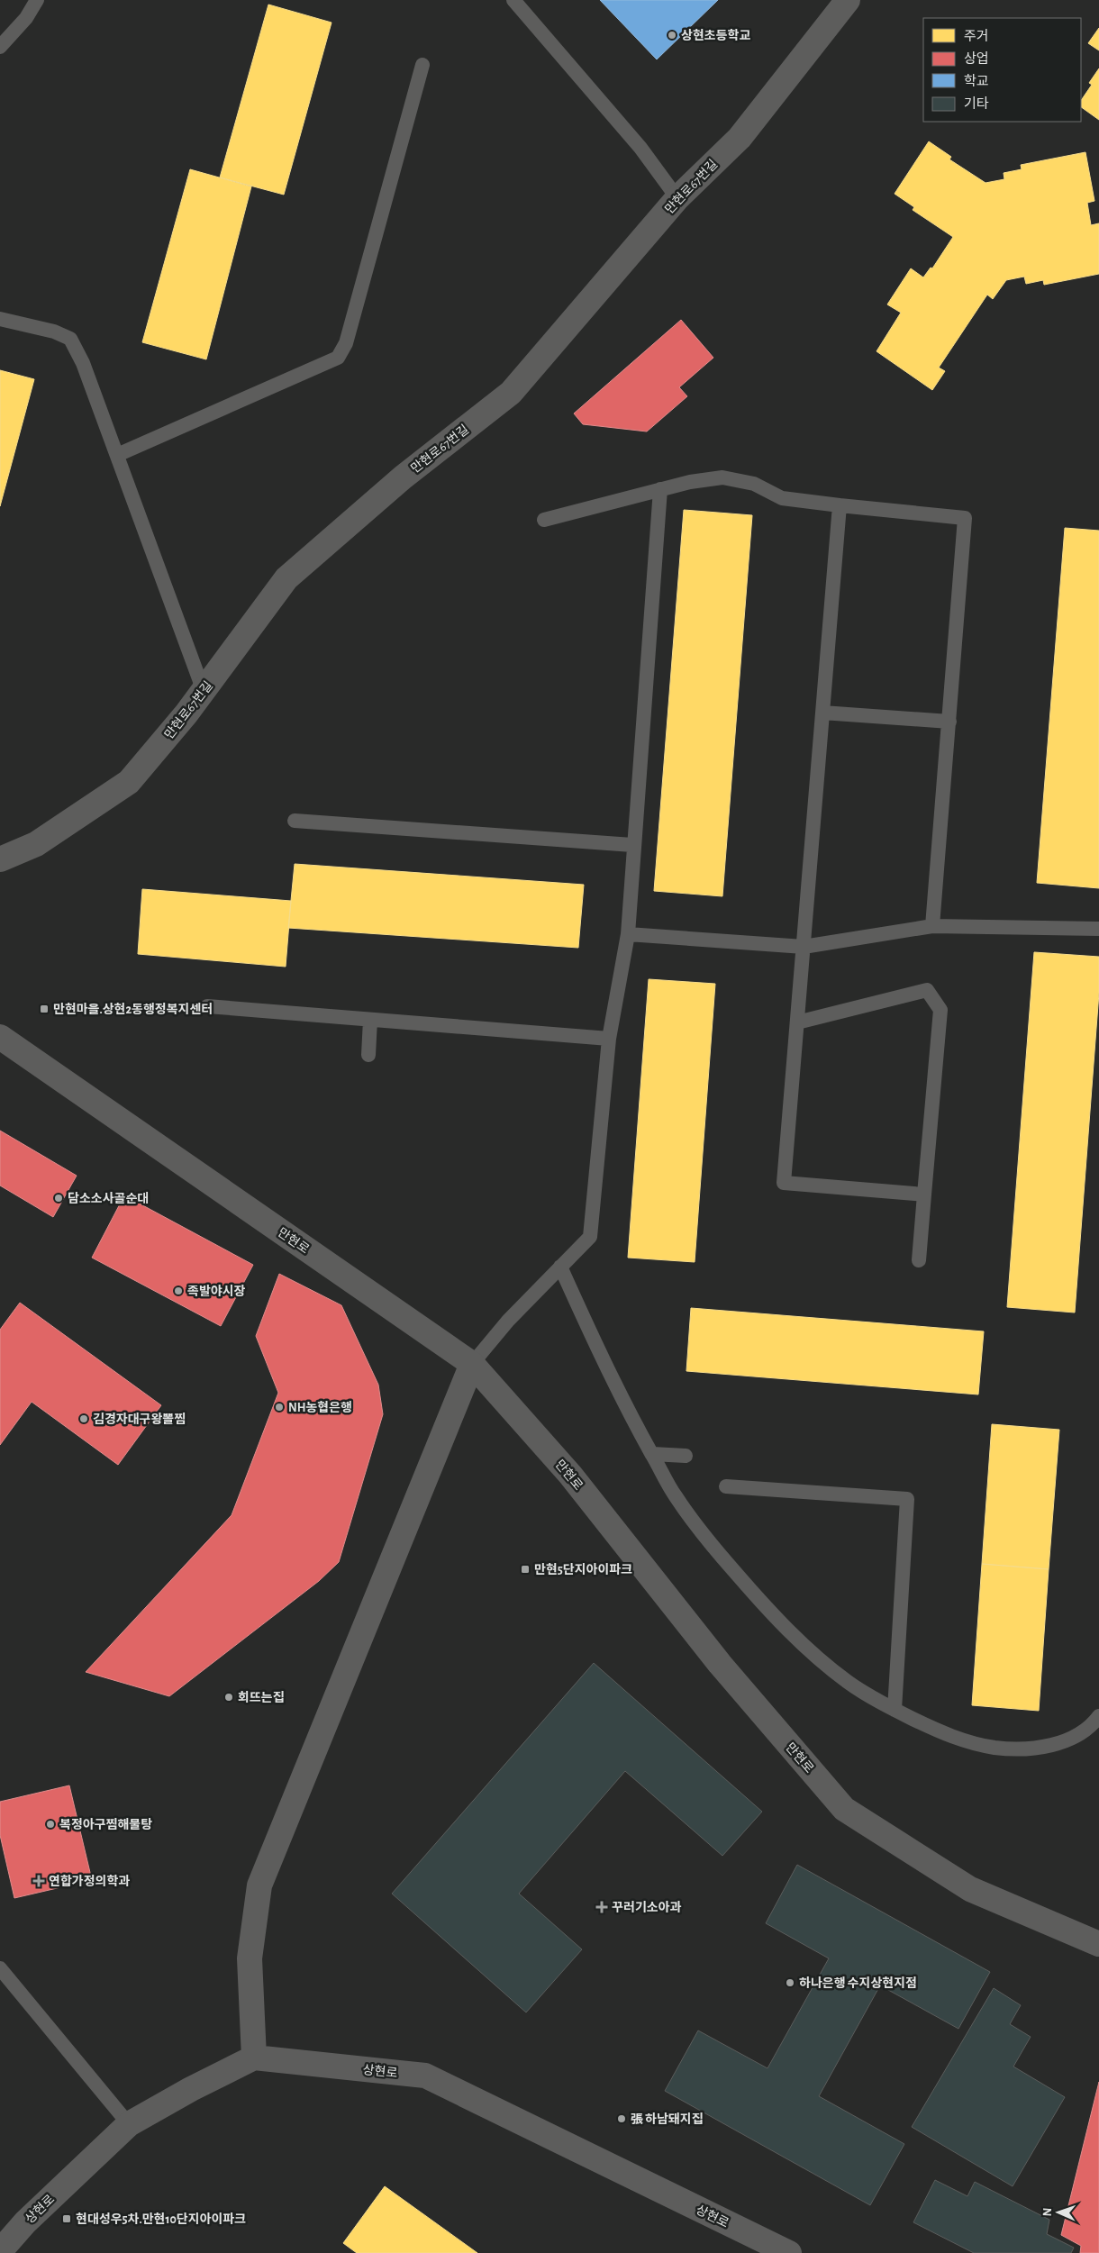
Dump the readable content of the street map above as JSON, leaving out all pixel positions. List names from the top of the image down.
{
  "streets": {
    "street": ["만현로67번길", "만현로", "상현로"]
  },
  "places": {
    "other": [
      "상현초등학교",
      "담소소사골순대",
      "족발야시장",
      "NH농협은행",
      "김경자대구왕뽈찜",
      "회뜨는집",
      "복정아구찜해물탕",
      "하나은행 수지상현지점",
      "張 하남돼지집"
    ],
    "transit": ["만현마을.상현2동행정복지센터", "만현5단지아이파크", "현대성우5차.만현10단지아이파크"],
    "health": ["연합가정의학과", "꾸러기소아과"]
  },
  "legend": [
    "주거",
    "상업",
    "학교",
    "기타"
  ],
  "north": "left"
}
